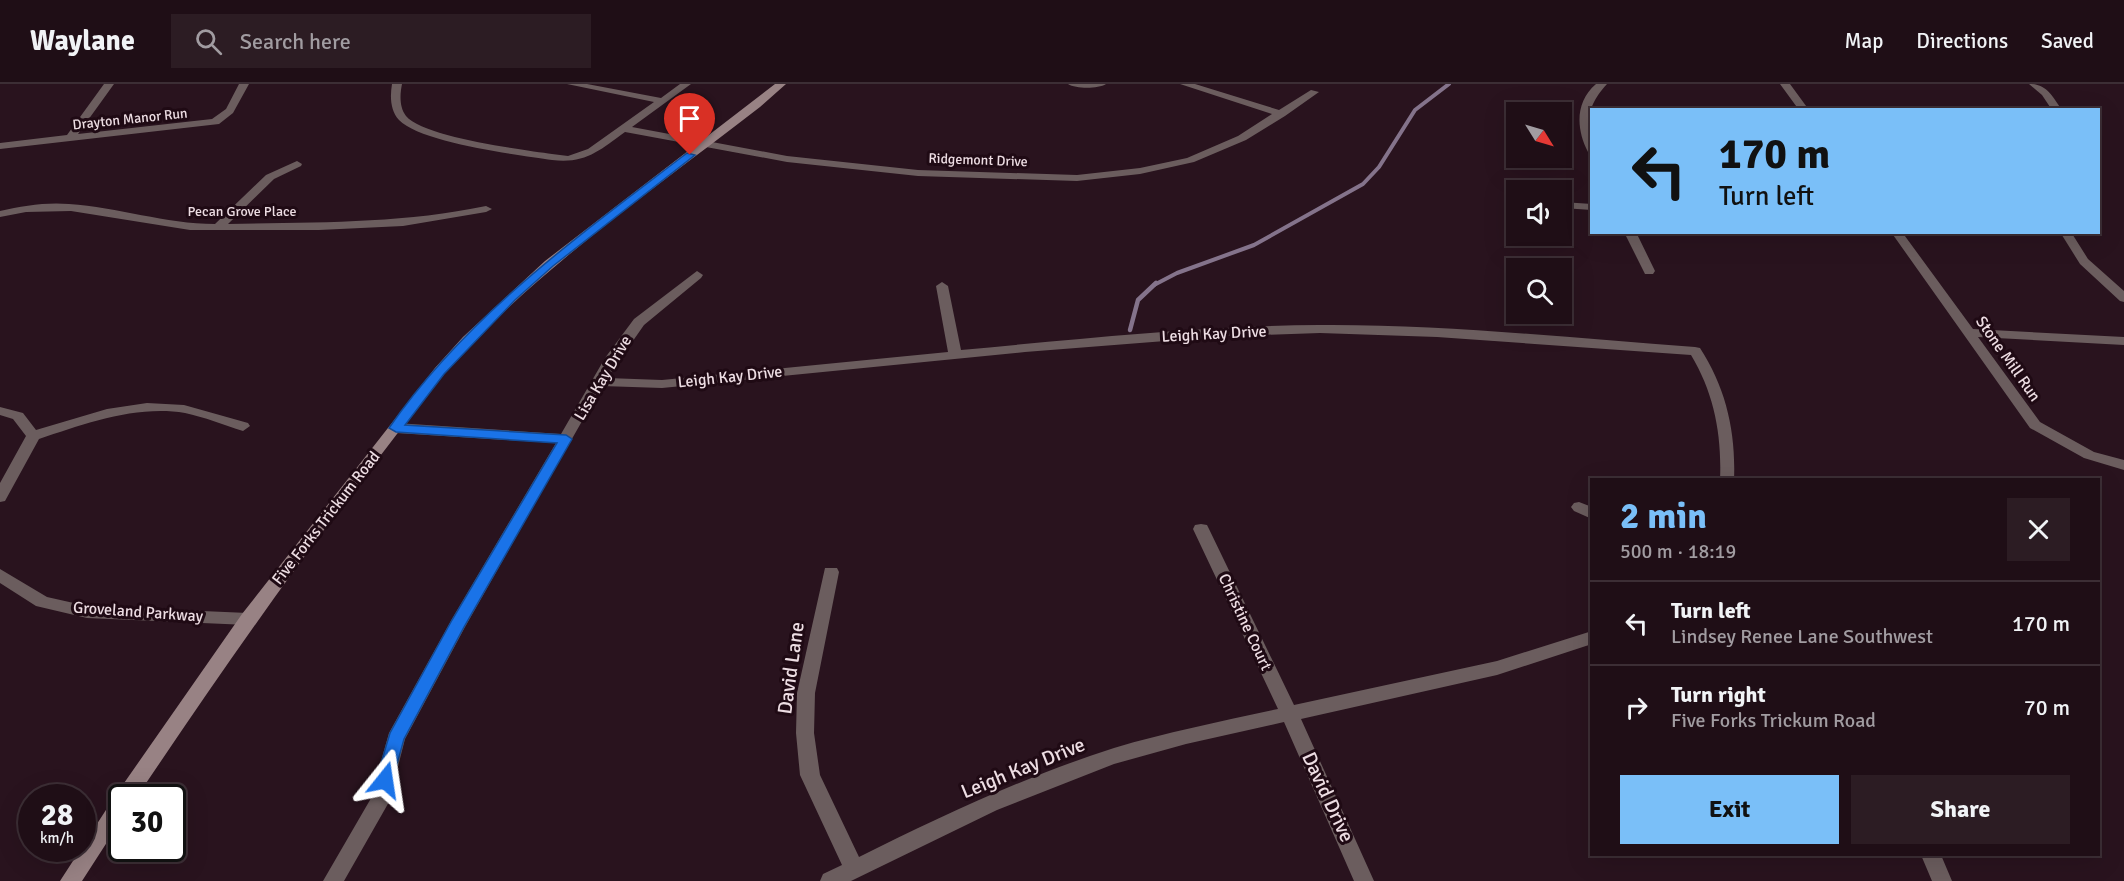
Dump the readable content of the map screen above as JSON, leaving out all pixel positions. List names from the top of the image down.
{
  "streets": {
    "main road": ["Five Forks Trickum Road"],
    "street": [
      "Drayton Manor Run",
      "Ridgemont Drive",
      "Pecan Grove Place",
      "Leigh Kay Drive",
      "Stone Mill Run",
      "Lisa Kay Drive",
      "Groveland Parkway",
      "Christine Court",
      "David Lane",
      "David Drive"
    ]
  },
  "crossings": [
    ["Ridgemont Drive", "Five Forks Trickum Road"],
    ["Leigh Kay Drive", "Lisa Kay Drive"],
    ["Leigh Kay Drive", "Christine Court"],
    ["Leigh Kay Drive", "David Lane"],
    ["Leigh Kay Drive", "David Drive"],
    ["Five Forks Trickum Road", "Groveland Parkway"],
    ["Christine Court", "David Drive"]
  ],
  "north": "bottom right",
  "page": {
    "header": "Waylane",
    "search": "Search here",
    "nav": ["Map", "Directions", "Saved"],
    "turn": ["170 m", "Turn left"],
    "heading": ["2 min", "500 m · 18:19"],
    "list": [
      {
        "name": "Turn left",
        "note": "Lindsey Renee Lane Southwest",
        "value": "170 m"
      },
      {
        "name": "Turn right",
        "note": "Five Forks Trickum Road",
        "value": "70 m"
      }
    ],
    "buttons": ["Exit", "Share"],
    "speed": "28 km/h",
    "limit": "30"
  }
}
